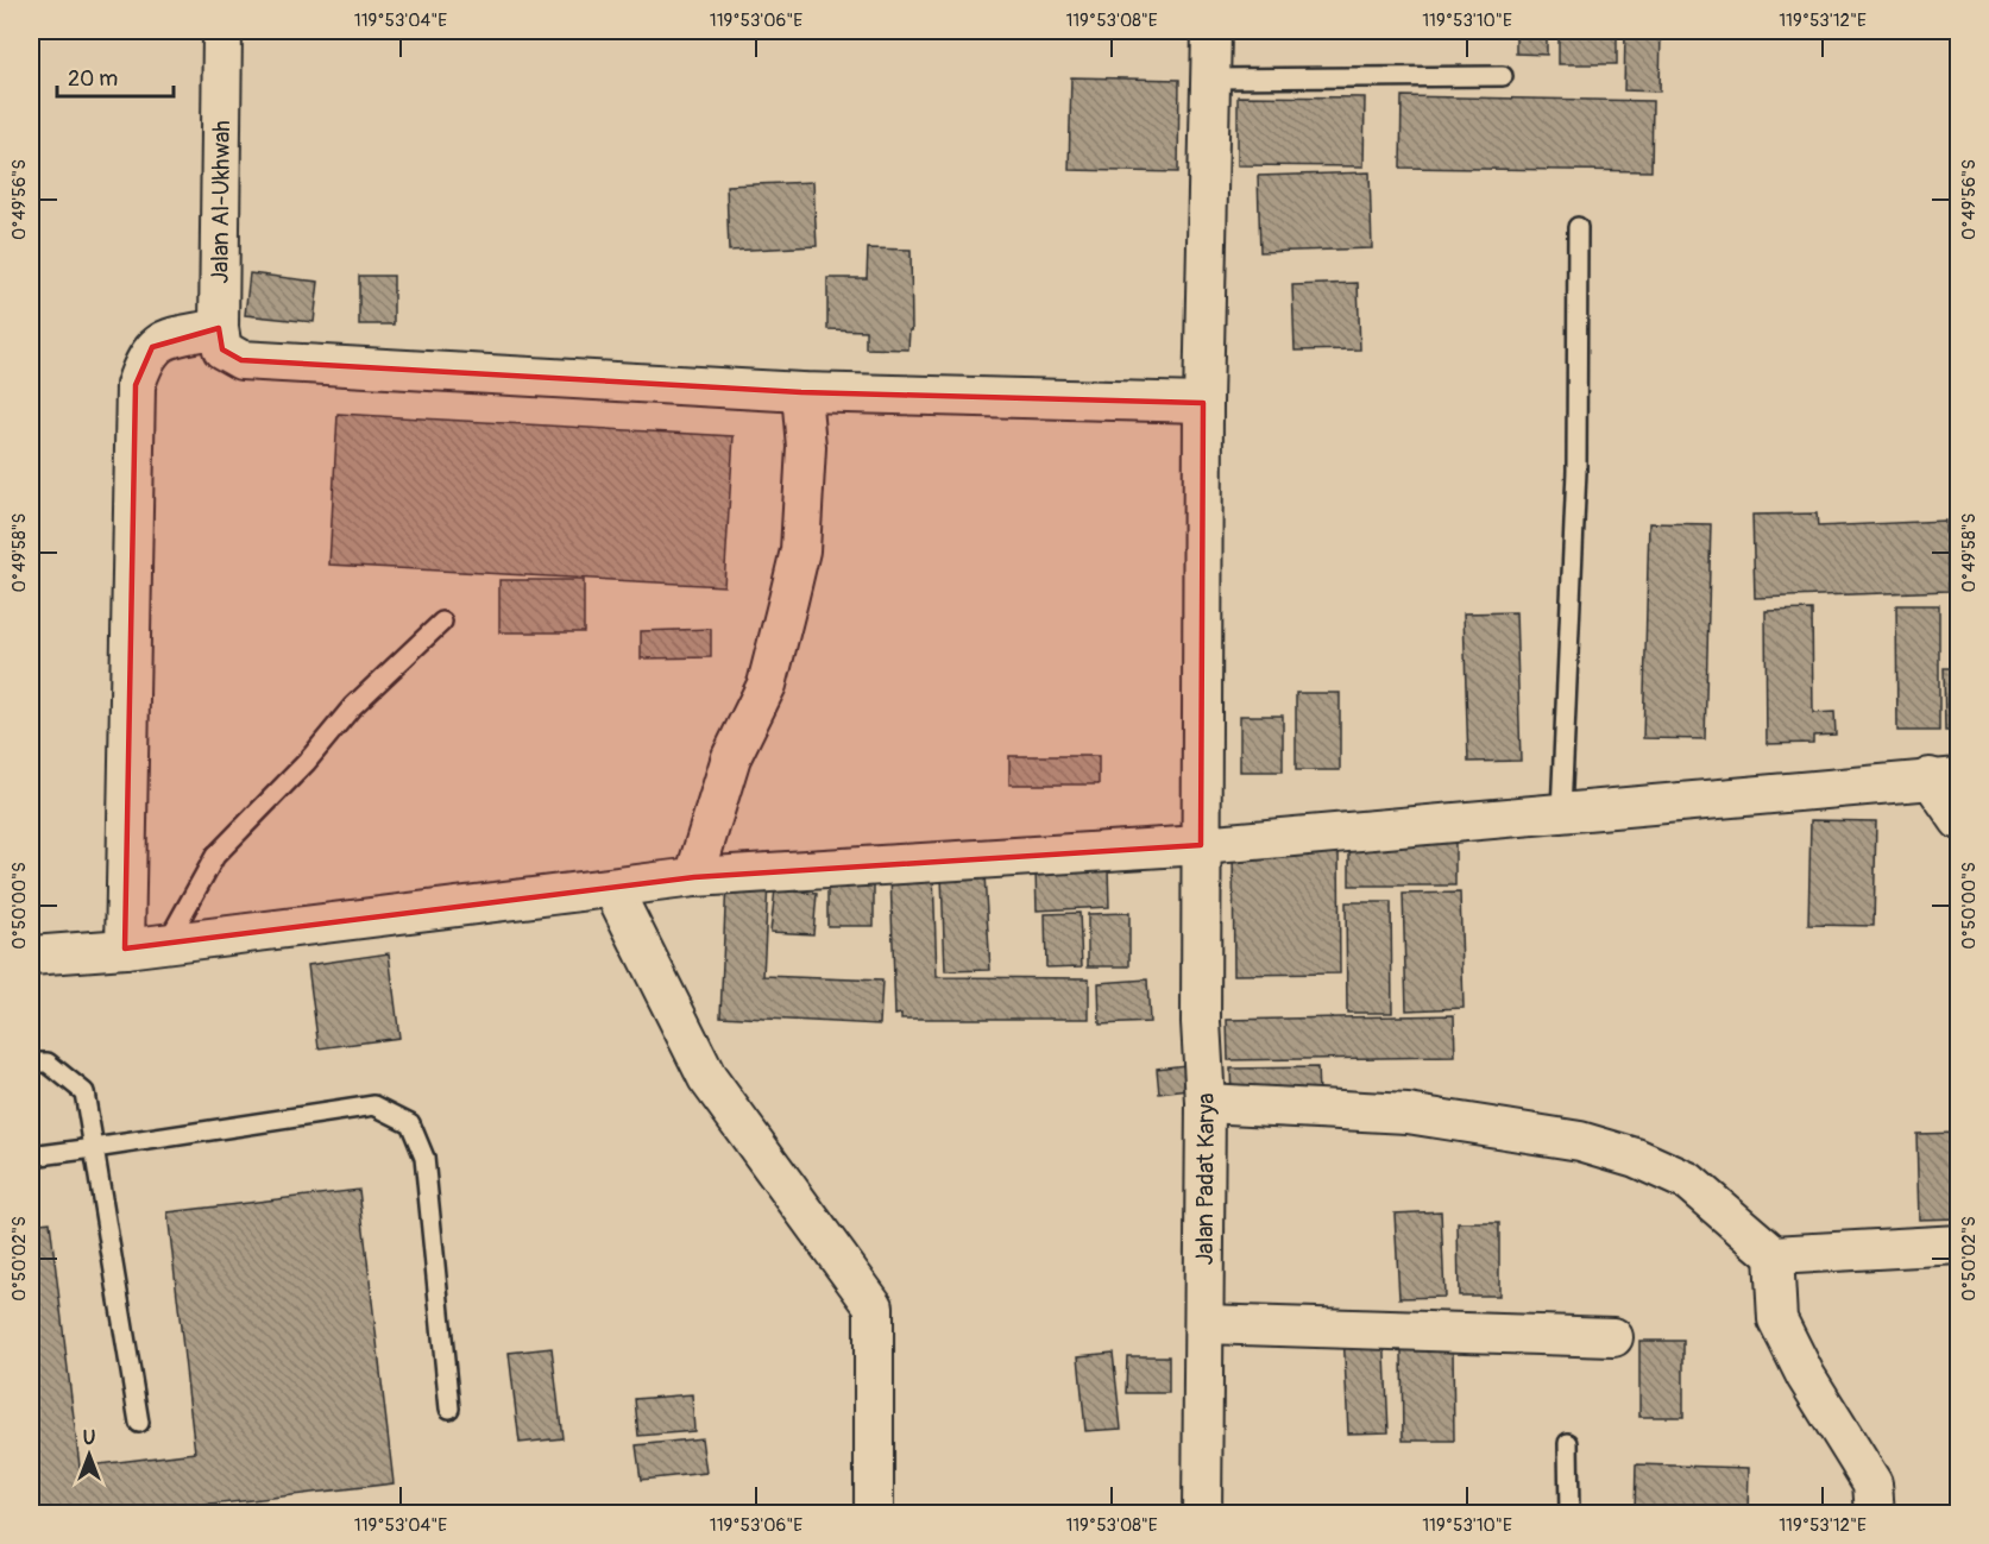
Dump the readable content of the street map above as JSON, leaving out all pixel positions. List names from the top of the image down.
{
  "streets": {
    "street": ["Jalan Al-Ukhwah", "Jalan Padat Karya"]
  },
  "scale_bar": "20 m",
  "north": "top",
  "coordinates": [
    "119°53'04\"E",
    "119°53'06\"E",
    "119°53'08\"E",
    "119°53'10\"E",
    "119°53'12\"E",
    "0°49'56\"S",
    "0°49'58\"S",
    "0°50'00\"S",
    "0°50'02\"S"
  ]
}
